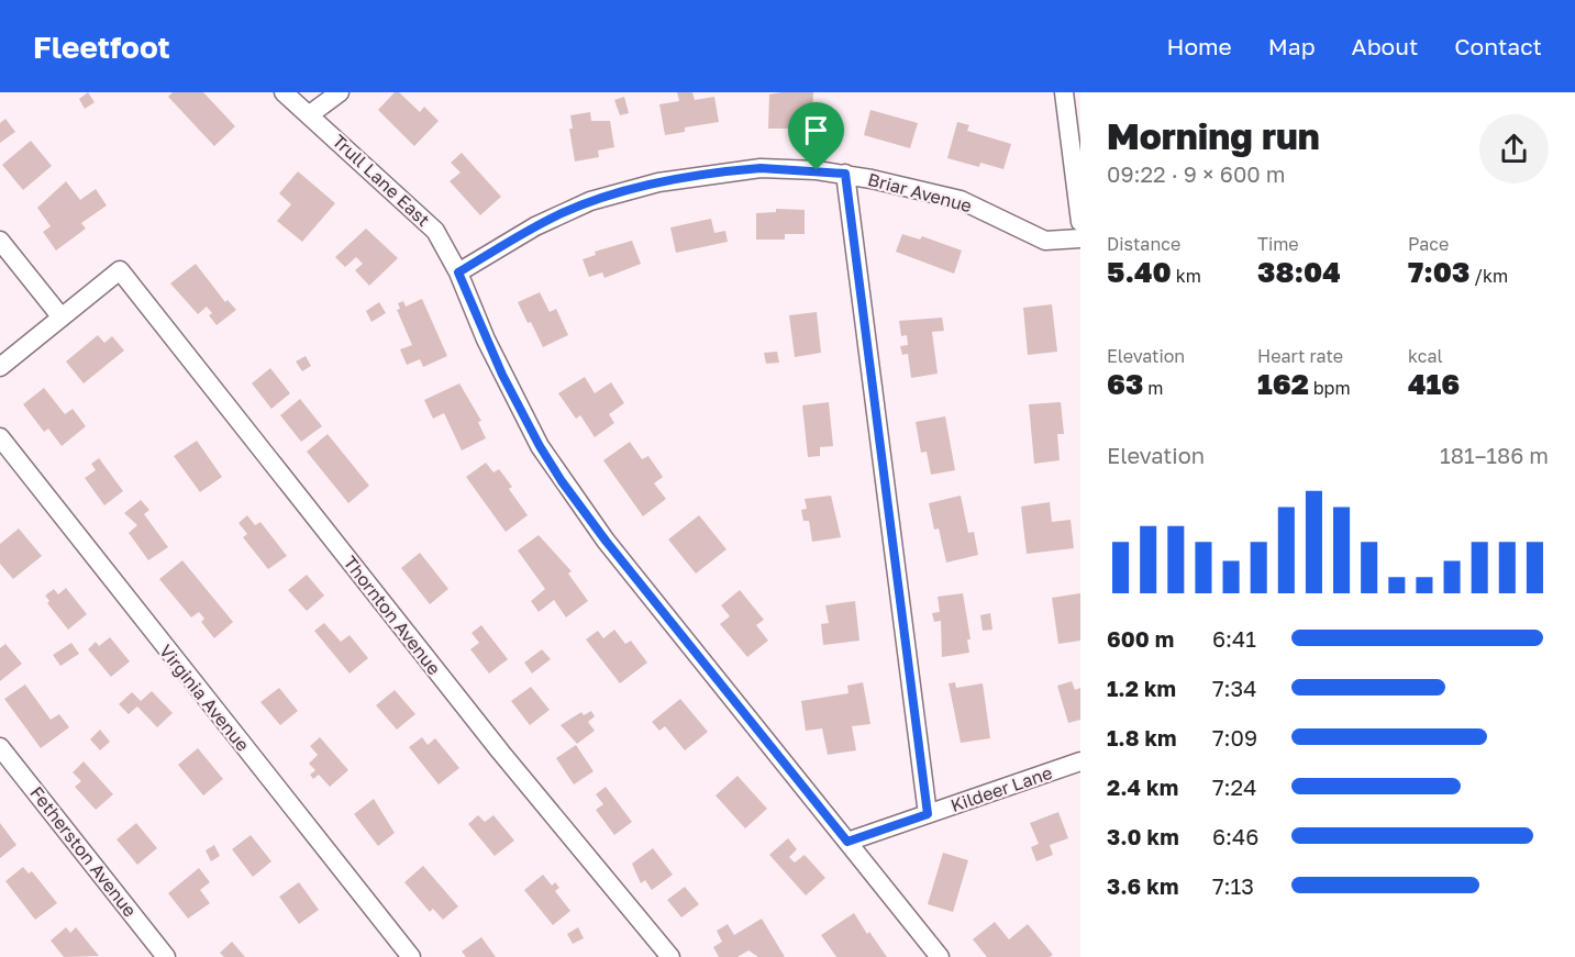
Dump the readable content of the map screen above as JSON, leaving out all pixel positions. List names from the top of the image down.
{
  "streets": {
    "street": [
      "Trull Lane East",
      "Briar Avenue",
      "Thornton Avenue",
      "Virginia Avenue",
      "Kildeer Lane",
      "Fetherston Avenue"
    ]
  },
  "crossings": [
    ["Trull Lane East", "Briar Avenue"],
    ["Trull Lane East", "Kildeer Lane"]
  ],
  "page": {
    "header": "Fleetfoot",
    "nav": [
      "Home",
      "Map",
      "About",
      "Contact"
    ],
    "heading": ["Morning run", "09:22 · 9 × 600 m"],
    "stats": [
      ["Distance", "5.40 km"],
      ["Time", "38:04"],
      ["Pace", "7:03 /km"],
      ["Elevation", "63 m"],
      ["Heart rate", "162 bpm"],
      ["kcal", "416"]
    ],
    "chart": ["Elevation", "181–186 m"],
    "list": [
      {
        "name": "600 m",
        "note": "6:41"
      },
      {
        "name": "1.2 km",
        "note": "7:34"
      },
      {
        "name": "1.8 km",
        "note": "7:09"
      },
      {
        "name": "2.4 km",
        "note": "7:24"
      },
      {
        "name": "3.0 km",
        "note": "6:46"
      },
      {
        "name": "3.6 km",
        "note": "7:13"
      }
    ]
  }
}
